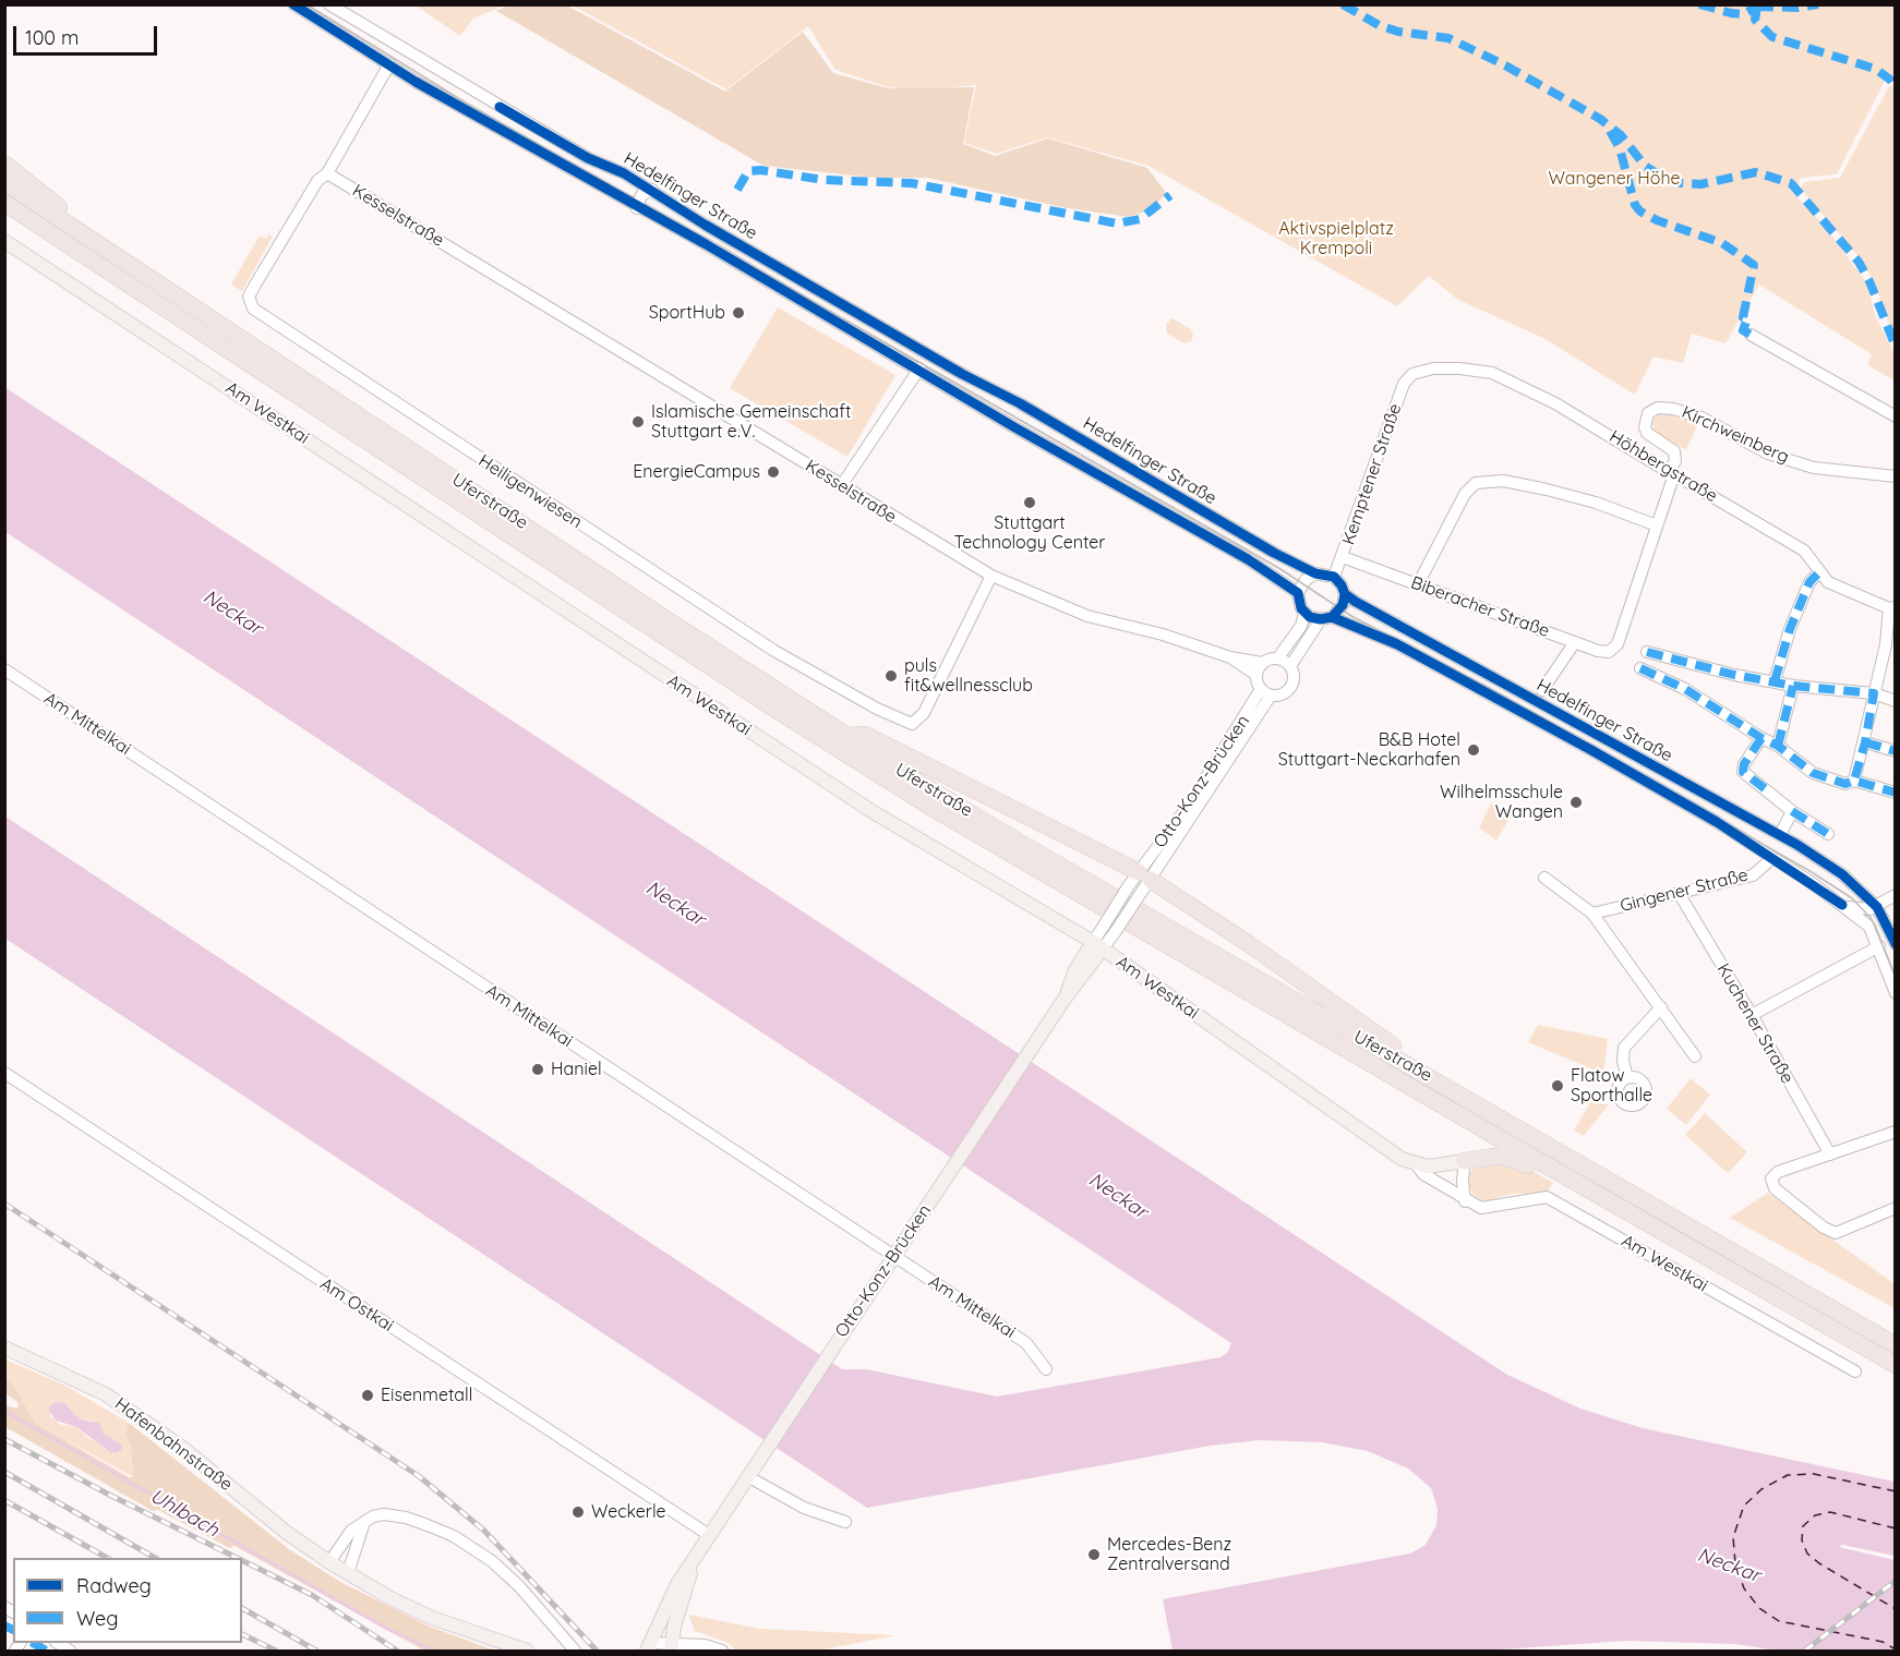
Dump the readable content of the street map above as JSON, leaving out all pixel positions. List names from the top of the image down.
{
  "streets": {
    "highway": ["Uferstraße"],
    "main road": ["Am Westkai", "Otto-Konz-Brücken", "Hafenbahnstraße"],
    "street": [
      "Hedelfinger Straße",
      "Kesselstraße",
      "Kirchweinberg",
      "Höhbergstraße",
      "Kemptener Straße",
      "Heiligenwiesen",
      "Biberacher Straße",
      "Am Mittelkai",
      "Gingener Straße",
      "Kuchener Straße",
      "Am Ostkai"
    ]
  },
  "crossings": [
    ["Hedelfinger Straße", "Kemptener Straße"],
    ["Hedelfinger Straße", "Heiligenwiesen"],
    ["Hedelfinger Straße", "Otto-Konz-Brücken"],
    ["Hedelfinger Straße", "Gingener Straße"],
    ["Kesselstraße", "Heiligenwiesen"],
    ["Kesselstraße", "Otto-Konz-Brücken"],
    ["Am Westkai", "Otto-Konz-Brücken"],
    ["Kirchweinberg", "Höhbergstraße"],
    ["Höhbergstraße", "Kemptener Straße"],
    ["Kemptener Straße", "Biberacher Straße"],
    ["Kemptener Straße", "Otto-Konz-Brücken"],
    ["Am Mittelkai", "Otto-Konz-Brücken"],
    ["Otto-Konz-Brücken", "Am Ostkai"],
    ["Gingener Straße", "Kuchener Straße"]
  ],
  "water": ["Neckar", "Uhlbach"],
  "parks": ["Wangener Höhe", "Aktivspielplatz Krempoli"],
  "places": [
    "SportHub",
    "Islamische Gemeinschaft Stuttgart e.V.",
    "EnergieCampus",
    "Stuttgart Technology Center",
    "puls fit&wellnessclub",
    "B&B Hotel Stuttgart-Neckarhafen",
    "Wilhelmsschule Wangen",
    "Haniel",
    "Flatow Sporthalle",
    "Eisenmetall",
    "Weckerle",
    "Mercedes-Benz Zentralversand"
  ],
  "legend": ["Radweg", "Weg"],
  "scale_bar": "100 m"
}
